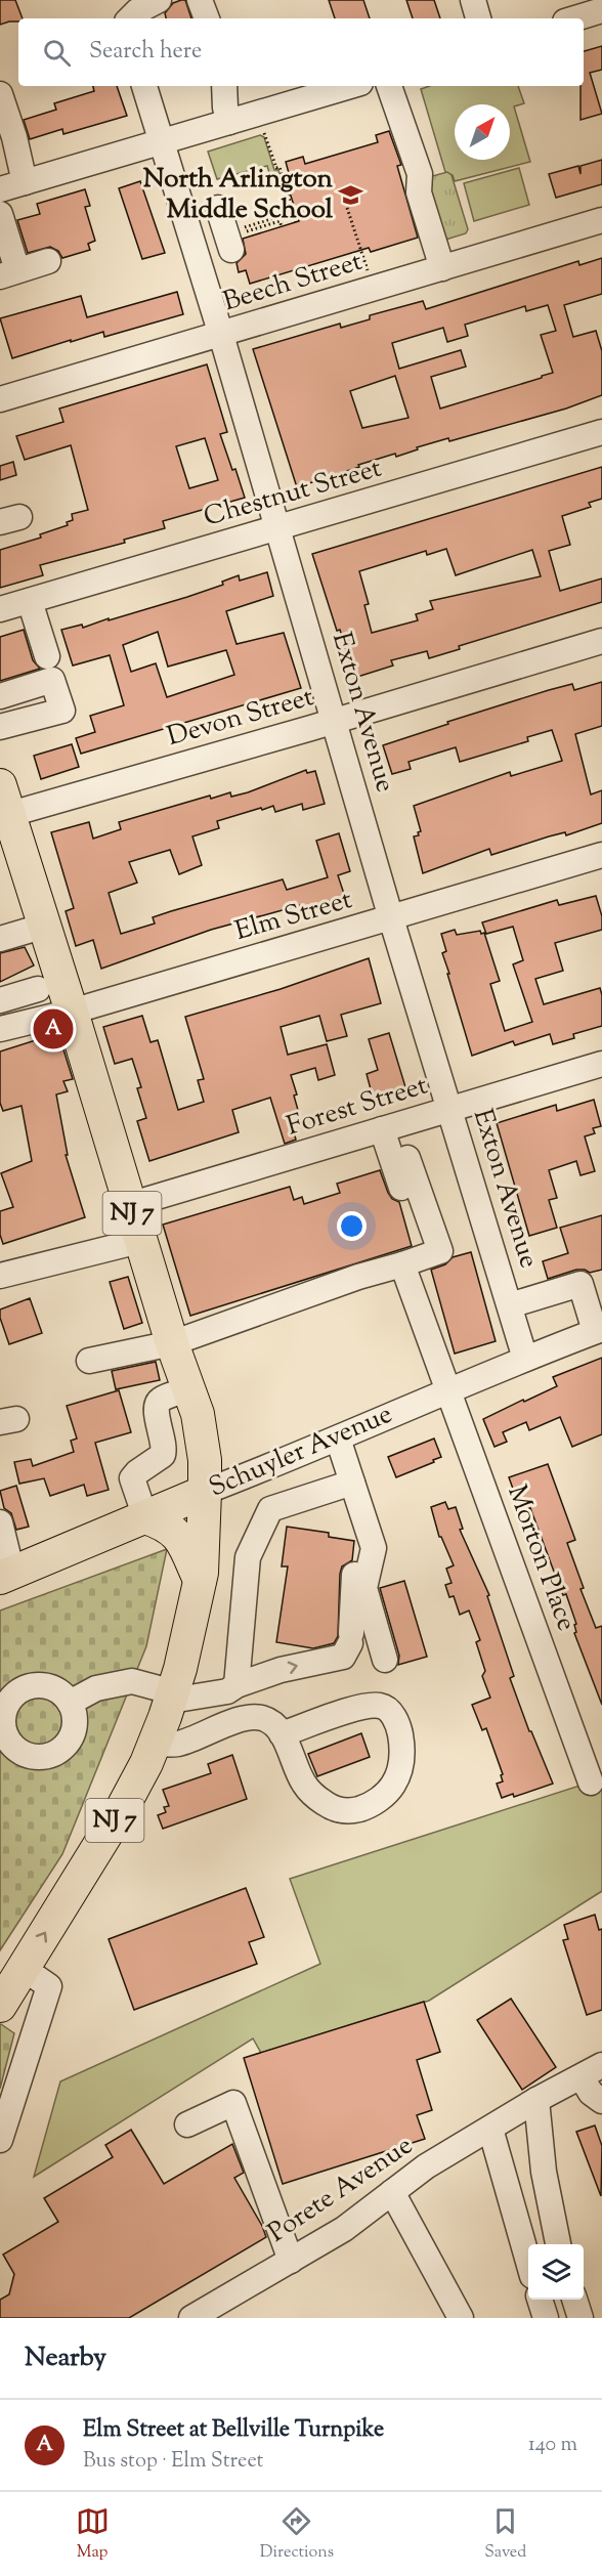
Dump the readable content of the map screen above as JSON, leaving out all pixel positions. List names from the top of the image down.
{
  "streets": {
    "main road": ["NJ 7", "Schuyler Avenue"],
    "street": [
      "Beech Street",
      "Chestnut Street",
      "Exton Avenue",
      "Devon Street",
      "Elm Street",
      "Forest Street",
      "Morton Place",
      "Porete Avenue"
    ]
  },
  "crossings": [
    ["Beech Street", "Exton Avenue"],
    ["Chestnut Street", "Exton Avenue"],
    ["Exton Avenue", "Devon Street"],
    ["Exton Avenue", "Elm Street"],
    ["Exton Avenue", "Forest Street"],
    ["Exton Avenue", "Schuyler Avenue"],
    ["Devon Street", "NJ 7"],
    ["Elm Street", "NJ 7"],
    ["Forest Street", "NJ 7"],
    ["Forest Street", "Morton Place"],
    ["NJ 7", "Schuyler Avenue"],
    ["Schuyler Avenue", "Morton Place"]
  ],
  "places": {
    "school or university": ["North Arlington Middle School"]
  },
  "north": "top right",
  "page": {
    "search": "Search here",
    "pins": "A",
    "heading": "Nearby",
    "list": [
      {
        "mark": "A",
        "name": "Elm Street at Bellville Turnpike",
        "note": "Bus stop · Elm Street",
        "value": "140 m"
      }
    ],
    "nav": ["Map", "Directions", "Saved"]
  }
}
